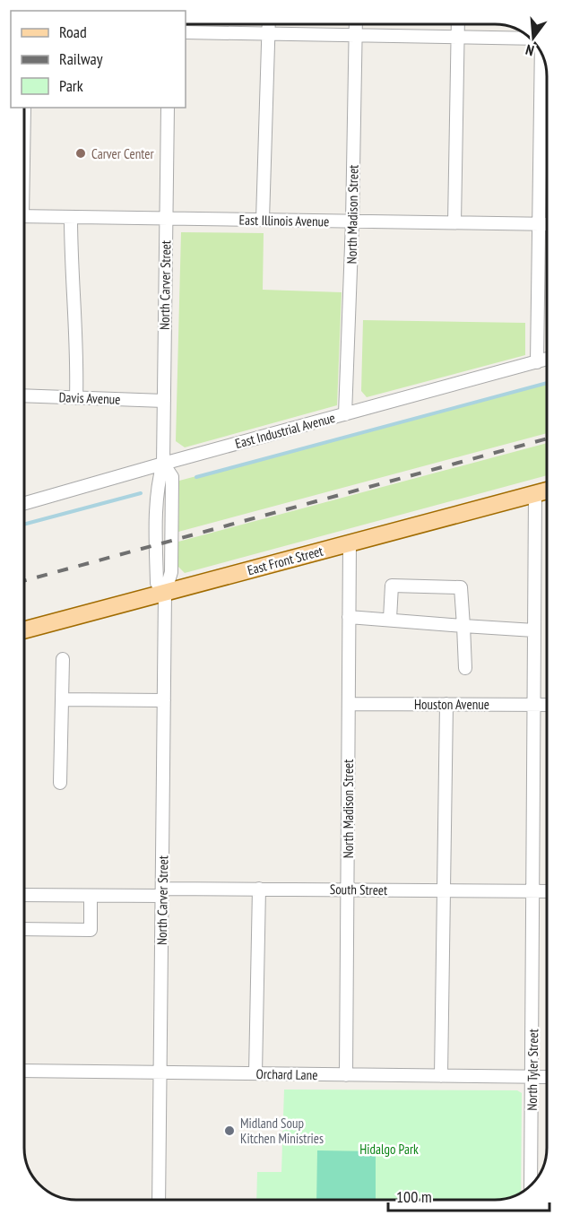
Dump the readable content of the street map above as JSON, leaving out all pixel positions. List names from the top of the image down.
{
  "streets": {
    "main road": ["East Front Street"],
    "street": [
      "North Madison Street",
      "East Illinois Avenue",
      "North Carver Street",
      "Davis Avenue",
      "East Industrial Avenue",
      "Houston Avenue",
      "South Street",
      "North Tyler Street",
      "Orchard Lane"
    ]
  },
  "crossings": [
    ["North Madison Street", "East Illinois Avenue"],
    ["North Madison Street", "East Industrial Avenue"],
    ["North Madison Street", "East Front Street"],
    ["North Madison Street", "Houston Avenue"],
    ["North Madison Street", "South Street"],
    ["North Madison Street", "Orchard Lane"],
    ["East Illinois Avenue", "North Carver Street"],
    ["North Carver Street", "Davis Avenue"],
    ["North Carver Street", "East Industrial Avenue"],
    ["North Carver Street", "East Front Street"],
    ["North Carver Street", "South Street"],
    ["North Carver Street", "Orchard Lane"],
    ["East Front Street", "North Tyler Street"],
    ["Houston Avenue", "North Tyler Street"],
    ["South Street", "North Tyler Street"],
    ["North Tyler Street", "Orchard Lane"]
  ],
  "parks": ["Hidalgo Park"],
  "places": ["Carver Center", "Midland Soup Kitchen Ministries"],
  "legend": ["Road", "Railway", "Park"],
  "scale_bar": "100 m",
  "north": "bottom"
}
